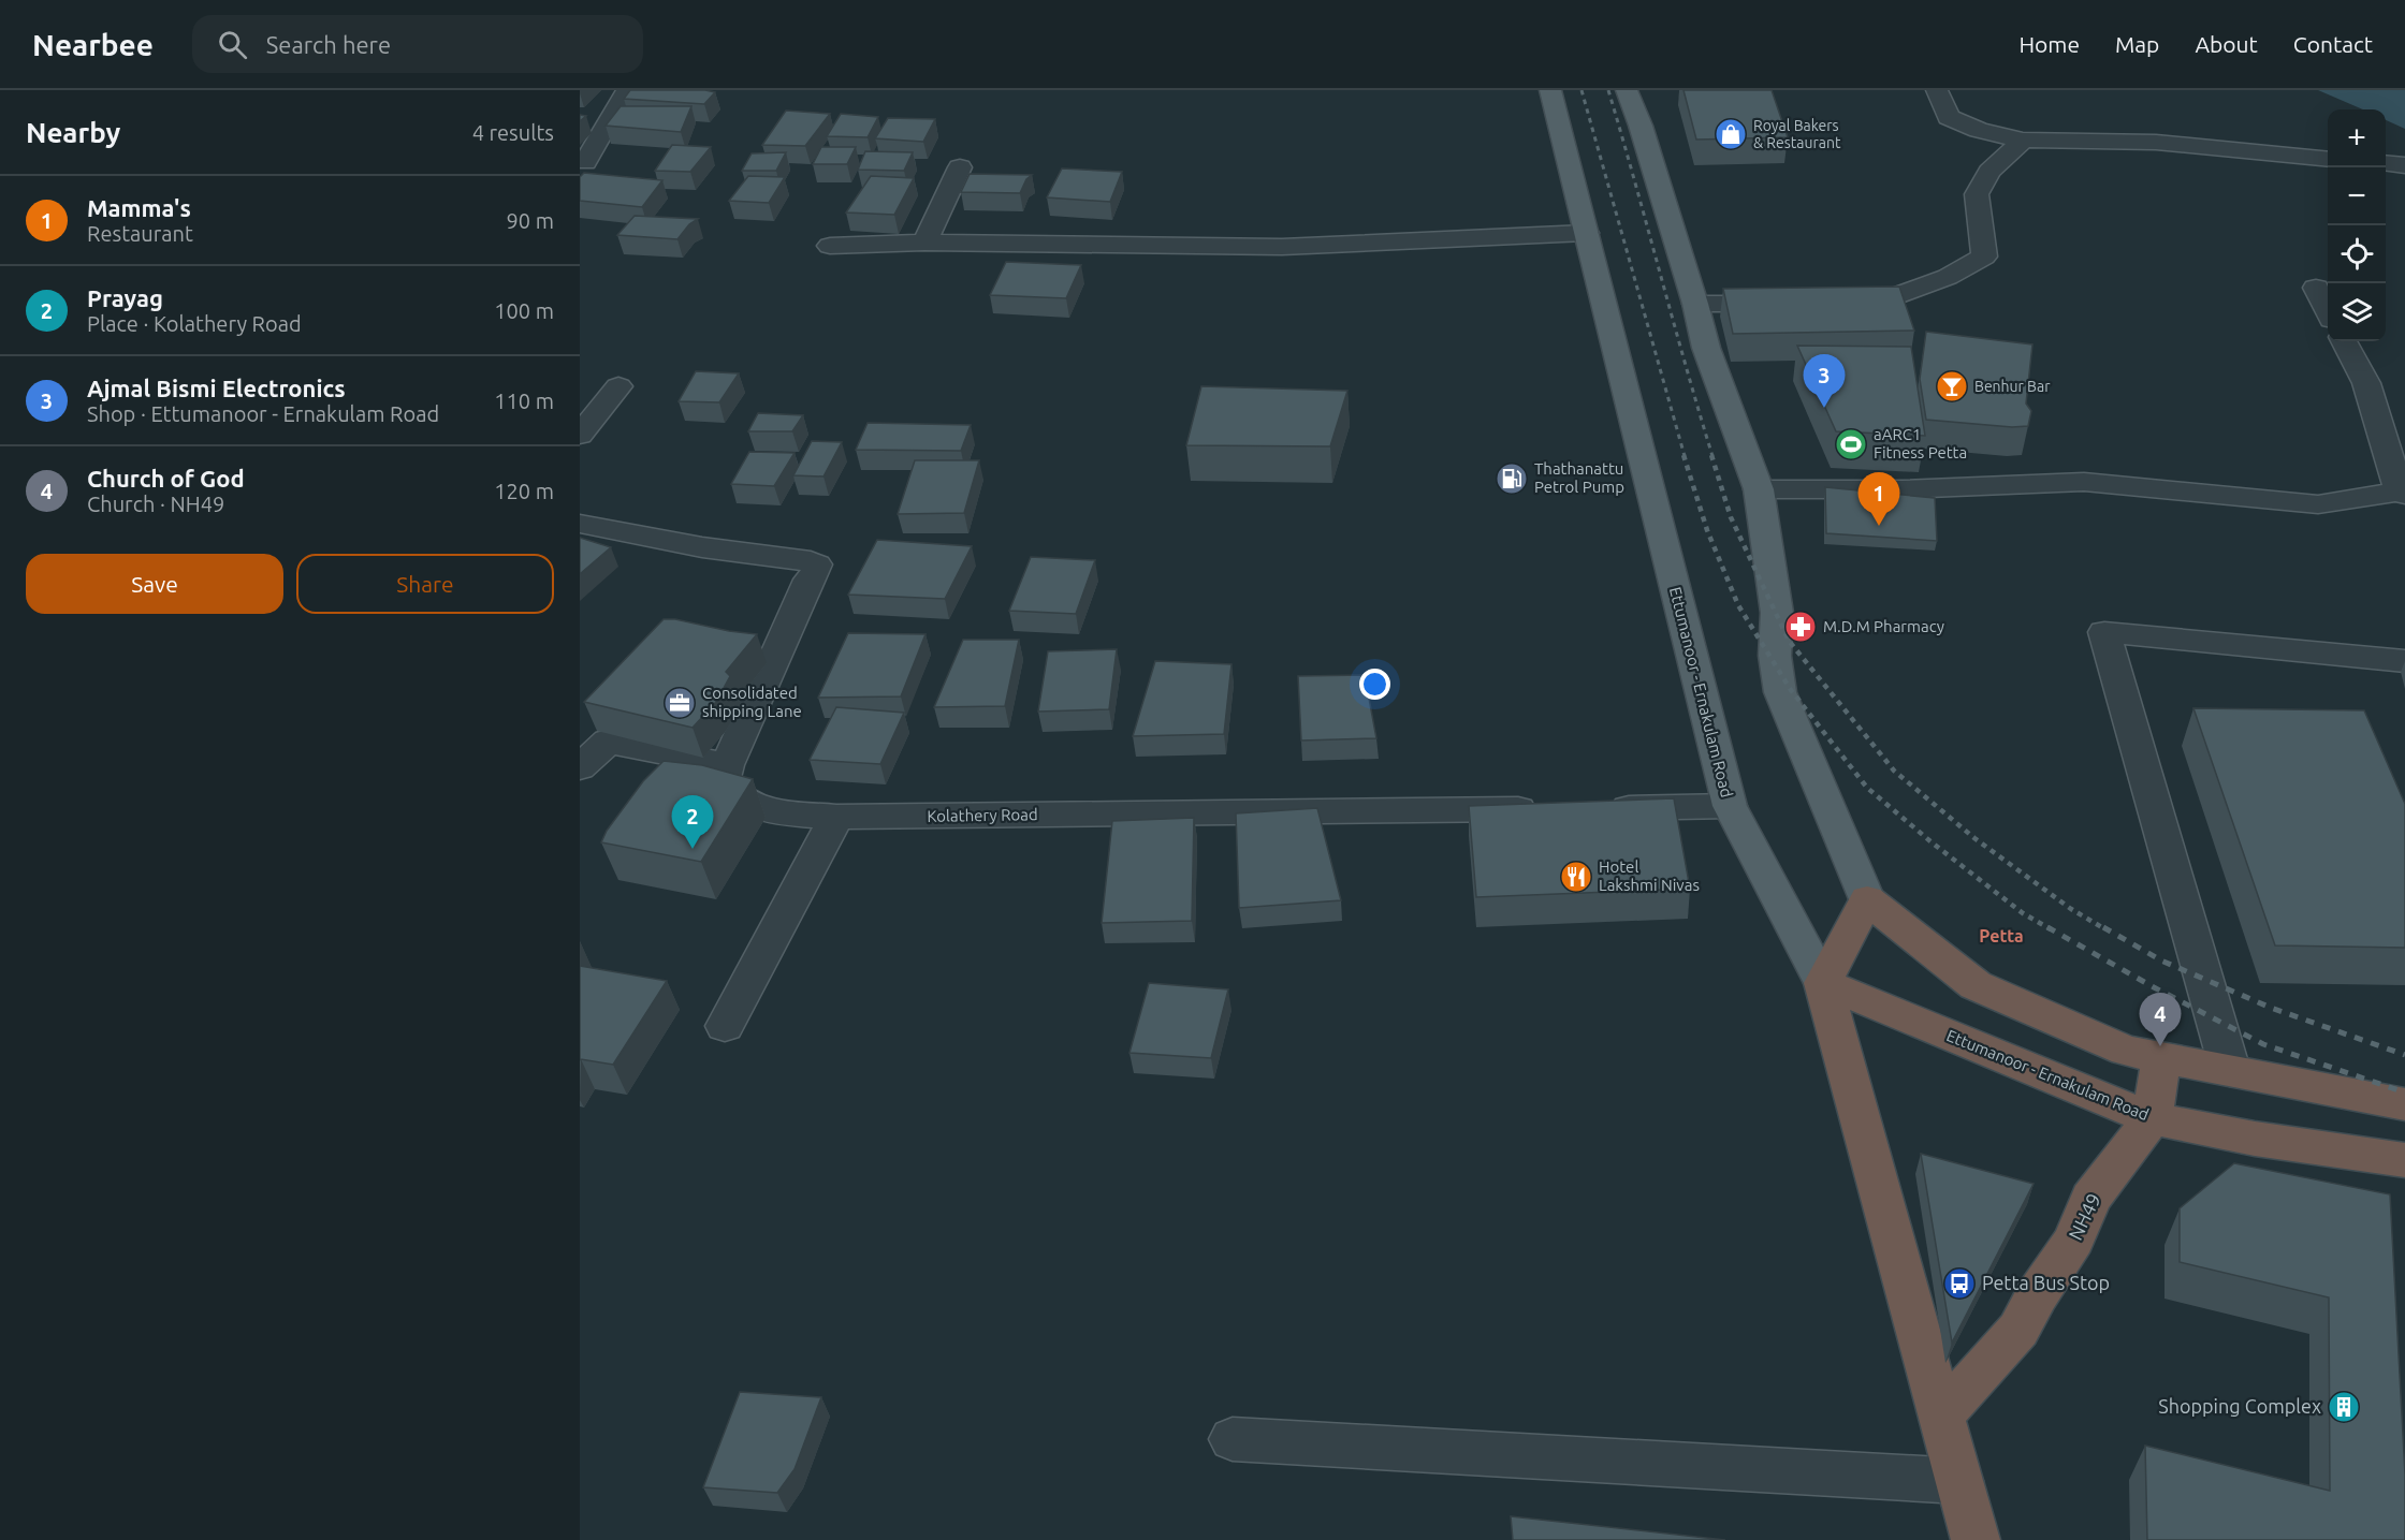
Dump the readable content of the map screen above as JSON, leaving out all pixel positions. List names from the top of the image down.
{
  "streets": {
    "highway": ["Ettumanoor - Ernakulam Road", "NH49"],
    "street": ["Kolathery Road"]
  },
  "crossings": [
    ["Ettumanoor - Ernakulam Road", "NH49"]
  ],
  "districts": ["Petta"],
  "places": {
    "shop": ["Royal Bakers & Restaurant"],
    "bar": ["Benhur Bar"],
    "sports": ["aARC1 Fitness Petta"],
    "fuel station": ["Thathanattu Petrol Pump"],
    "pharmacy": ["M.D.M Pharmacy"],
    "office": ["Consolidated shipping Lane"],
    "restaurant": ["Hotel Lakshmi Nivas"],
    "bus stop": ["Petta Bus Stop"],
    "building": ["Shopping Complex"]
  },
  "page": {
    "header": "Nearbee",
    "search": "Search here",
    "nav": [
      "Home",
      "Map",
      "About",
      "Contact"
    ],
    "heading": ["Nearby", "4 results"],
    "map_buttons": ["+", "−"],
    "list": [
      {
        "mark": "1",
        "name": "Mamma's",
        "note": "Restaurant",
        "value": "90 m"
      },
      {
        "mark": "2",
        "name": "Prayag",
        "note": "Place · Kolathery Road",
        "value": "100 m"
      },
      {
        "mark": "3",
        "name": "Ajmal Bismi Electronics",
        "note": "Shop · Ettumanoor - Ernakulam Road",
        "value": "110 m"
      },
      {
        "mark": "4",
        "name": "Church of God",
        "note": "Church · NH49",
        "value": "120 m"
      }
    ],
    "pins": [
      "3",
      "1",
      "2",
      "4"
    ],
    "buttons": ["Save", "Share"]
  }
}
